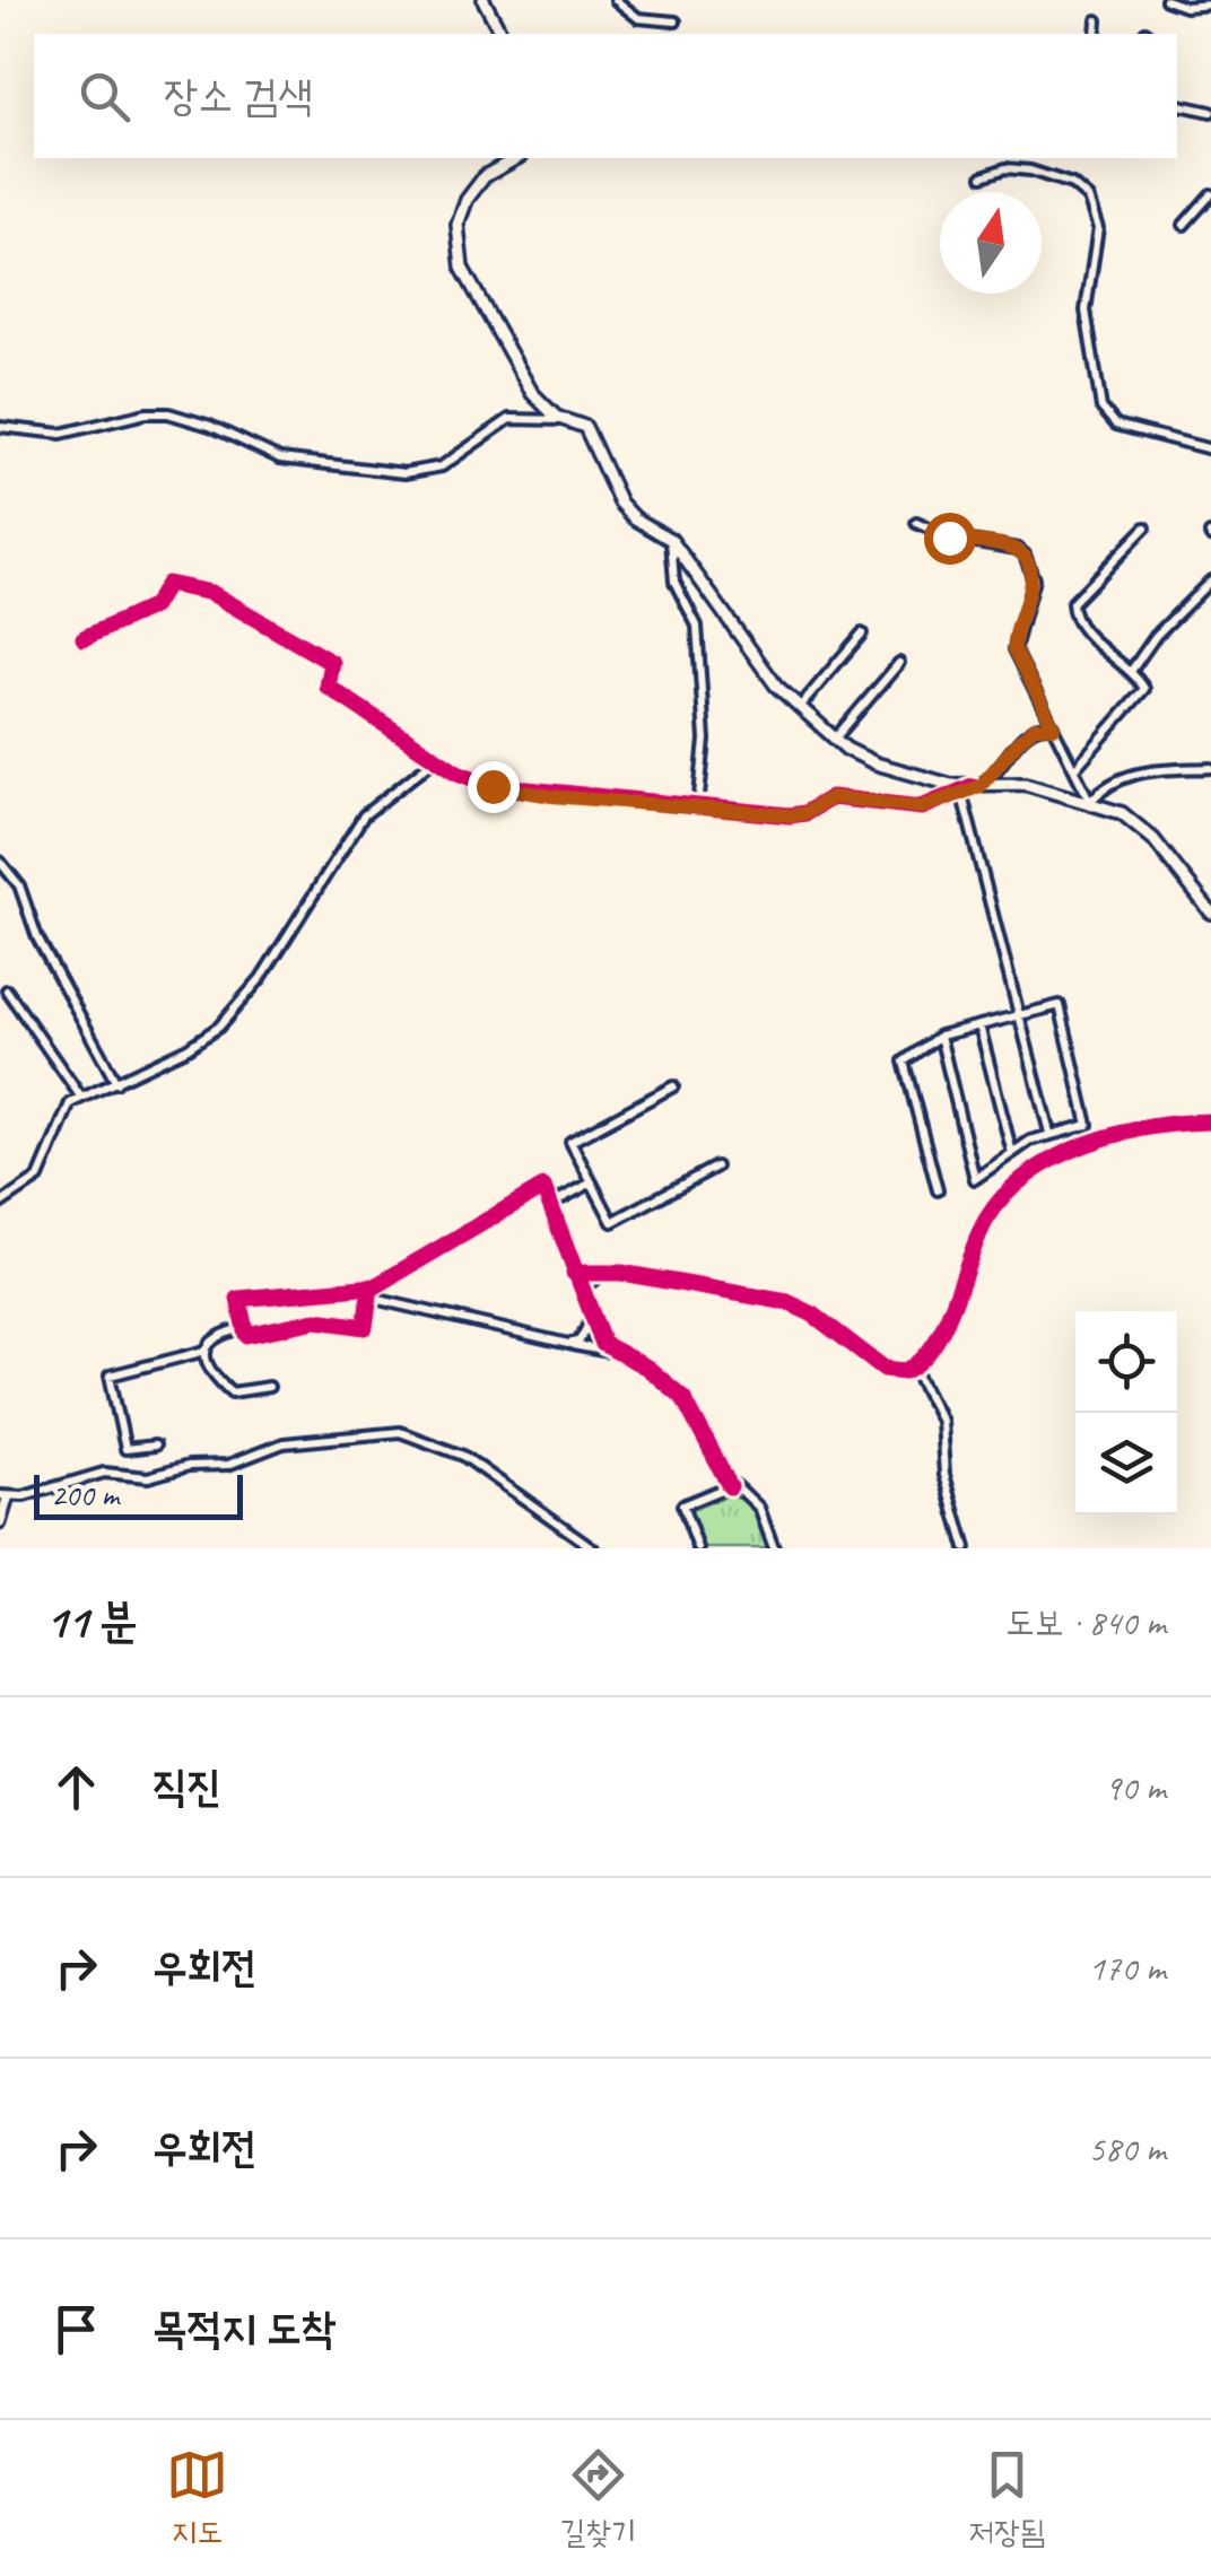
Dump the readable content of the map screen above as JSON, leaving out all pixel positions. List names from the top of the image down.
{
  "scale_bar": "200 m",
  "north": "top",
  "page": {
    "search": "장소 검색",
    "scale": "200 m",
    "heading": ["11 분", "도보 · 840 m"],
    "list": [
      ["직진", "90 m"],
      ["우회전", "170 m"],
      ["우회전", "580 m"],
      "목적지 도착"
    ],
    "nav": ["지도", "길찾기", "저장됨"]
  }
}
